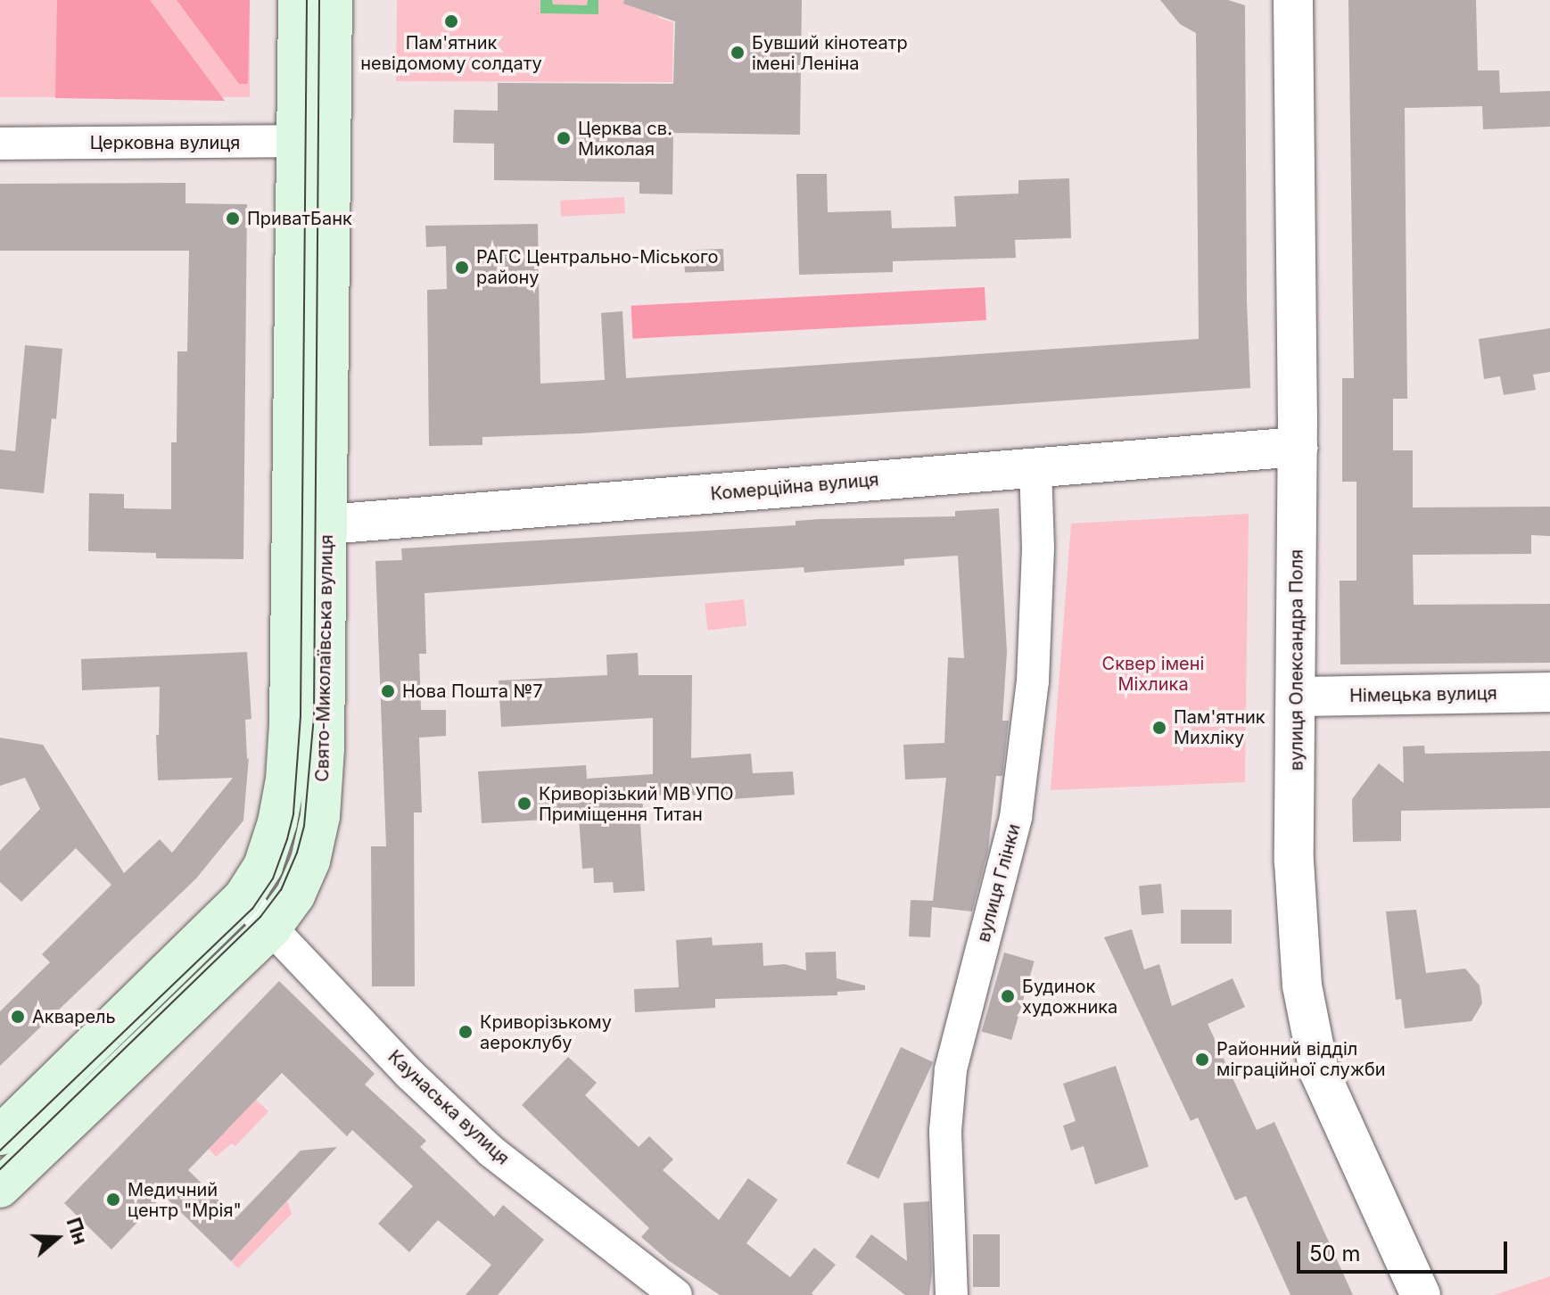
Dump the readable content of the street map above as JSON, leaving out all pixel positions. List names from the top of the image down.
{
  "streets": {
    "main road": ["Свято-Миколаївська вулиця"],
    "street": [
      "Церковна вулиця",
      "Комерційна вулиця",
      "вулиця Олександра Поля",
      "Німецька вулиця",
      "вулиця Глінки",
      "Каунаська вулиця"
    ]
  },
  "crossings": [
    ["Церковна вулиця", "Свято-Миколаївська вулиця"],
    ["Комерційна вулиця", "Свято-Миколаївська вулиця"],
    ["Комерційна вулиця", "вулиця Олександра Поля"],
    ["Комерційна вулиця", "вулиця Глінки"],
    ["Свято-Миколаївська вулиця", "Каунаська вулиця"],
    ["вулиця Олександра Поля", "Німецька вулиця"]
  ],
  "parks": ["Сквер імені Міхлика"],
  "places": [
    "Пам'ятник невідомому солдату",
    "Бувший кінотеатр імені Леніна",
    "Церква св. Миколая",
    "ПриватБанк",
    "РАГС Центрально-Міського району",
    "Нова Пошта №7",
    "Пам'ятник Михліку",
    "Криворізький МВ УПО Приміщення Титан",
    "Будинок художника",
    "Акварель",
    "Криворізькому аероклубу",
    "Районний вiддiл мiграцiйної служби",
    "Медичний центр \"Мрія\""
  ],
  "scale_bar": "50 m",
  "north": "right"
}
